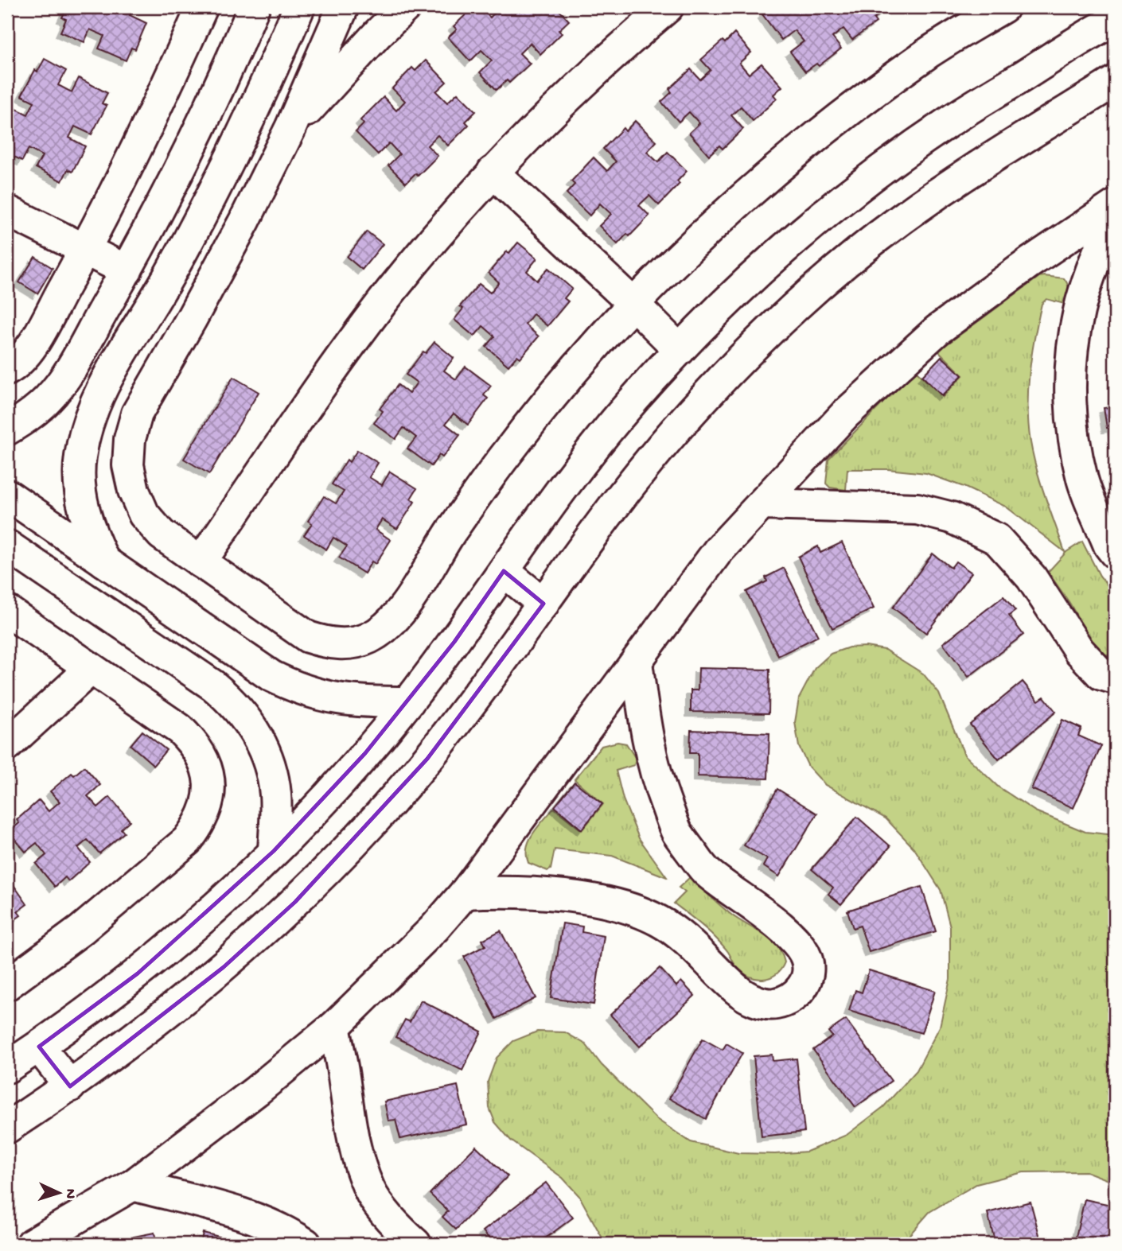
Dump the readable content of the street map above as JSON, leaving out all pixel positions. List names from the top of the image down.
{
  "north": "right"
}
